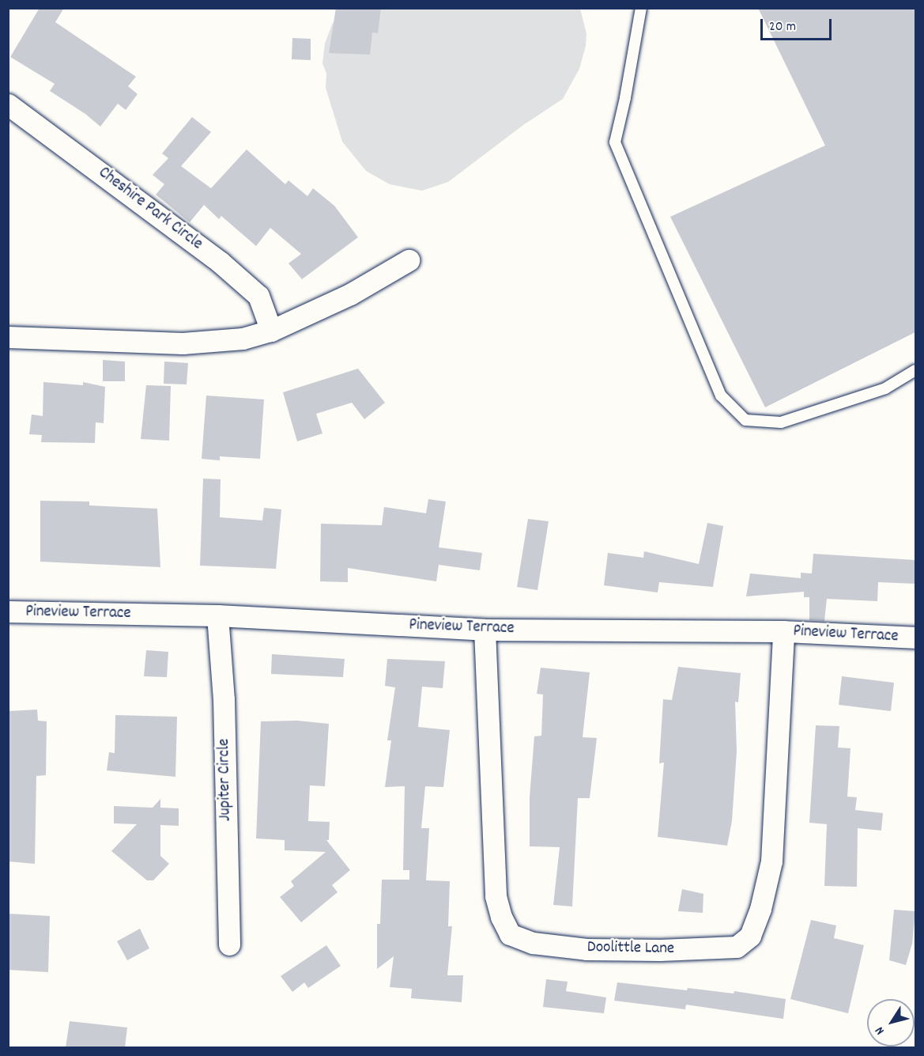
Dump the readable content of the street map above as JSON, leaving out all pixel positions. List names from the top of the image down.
{
  "streets": {
    "street": [
      "Cheshire Park Circle",
      "Pineview Terrace",
      "Jupiter Circle",
      "Doolittle Lane"
    ]
  },
  "crossings": [
    ["Pineview Terrace", "Jupiter Circle"],
    ["Pineview Terrace", "Doolittle Lane"]
  ],
  "scale_bar": "20 m",
  "north": "bottom left"
}
